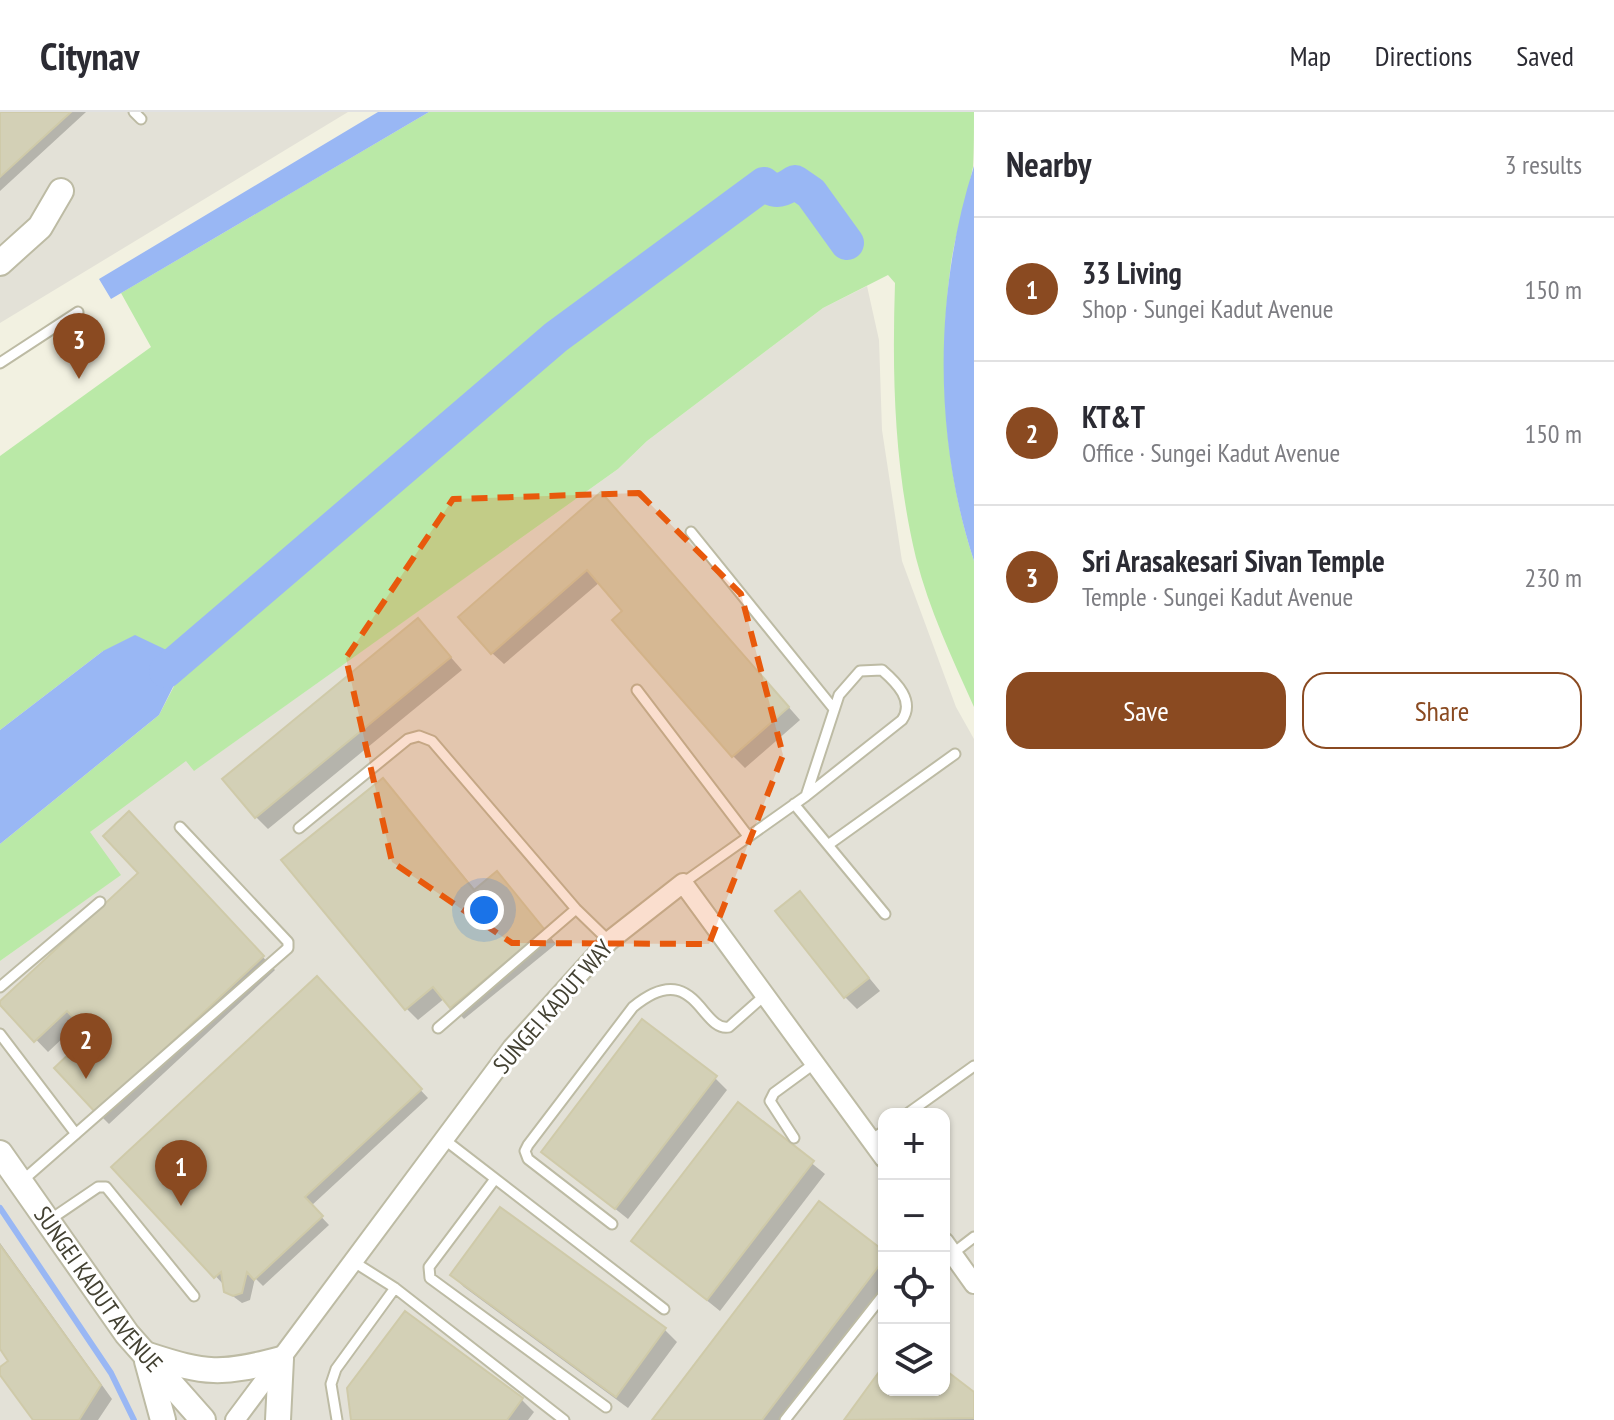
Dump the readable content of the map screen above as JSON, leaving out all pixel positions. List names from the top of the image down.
{
  "streets": {
    "street": ["SUNGEI KADUT WAY", "SUNGEI KADUT AVENUE"]
  },
  "page": {
    "header": "Citynav",
    "nav": ["Map", "Directions", "Saved"],
    "heading": ["Nearby", "3 results"],
    "list": [
      {
        "mark": "1",
        "name": "33 Living",
        "note": "Shop · Sungei Kadut Avenue",
        "value": "150 m"
      },
      {
        "mark": "2",
        "name": "KT&T",
        "note": "Office · Sungei Kadut Avenue",
        "value": "150 m"
      },
      {
        "mark": "3",
        "name": "Sri Arasakesari Sivan Temple",
        "note": "Temple · Sungei Kadut Avenue",
        "value": "230 m"
      }
    ],
    "pins": ["3", "2", "1"],
    "buttons": ["Save", "Share"],
    "map_buttons": ["+", "−"]
  }
}
